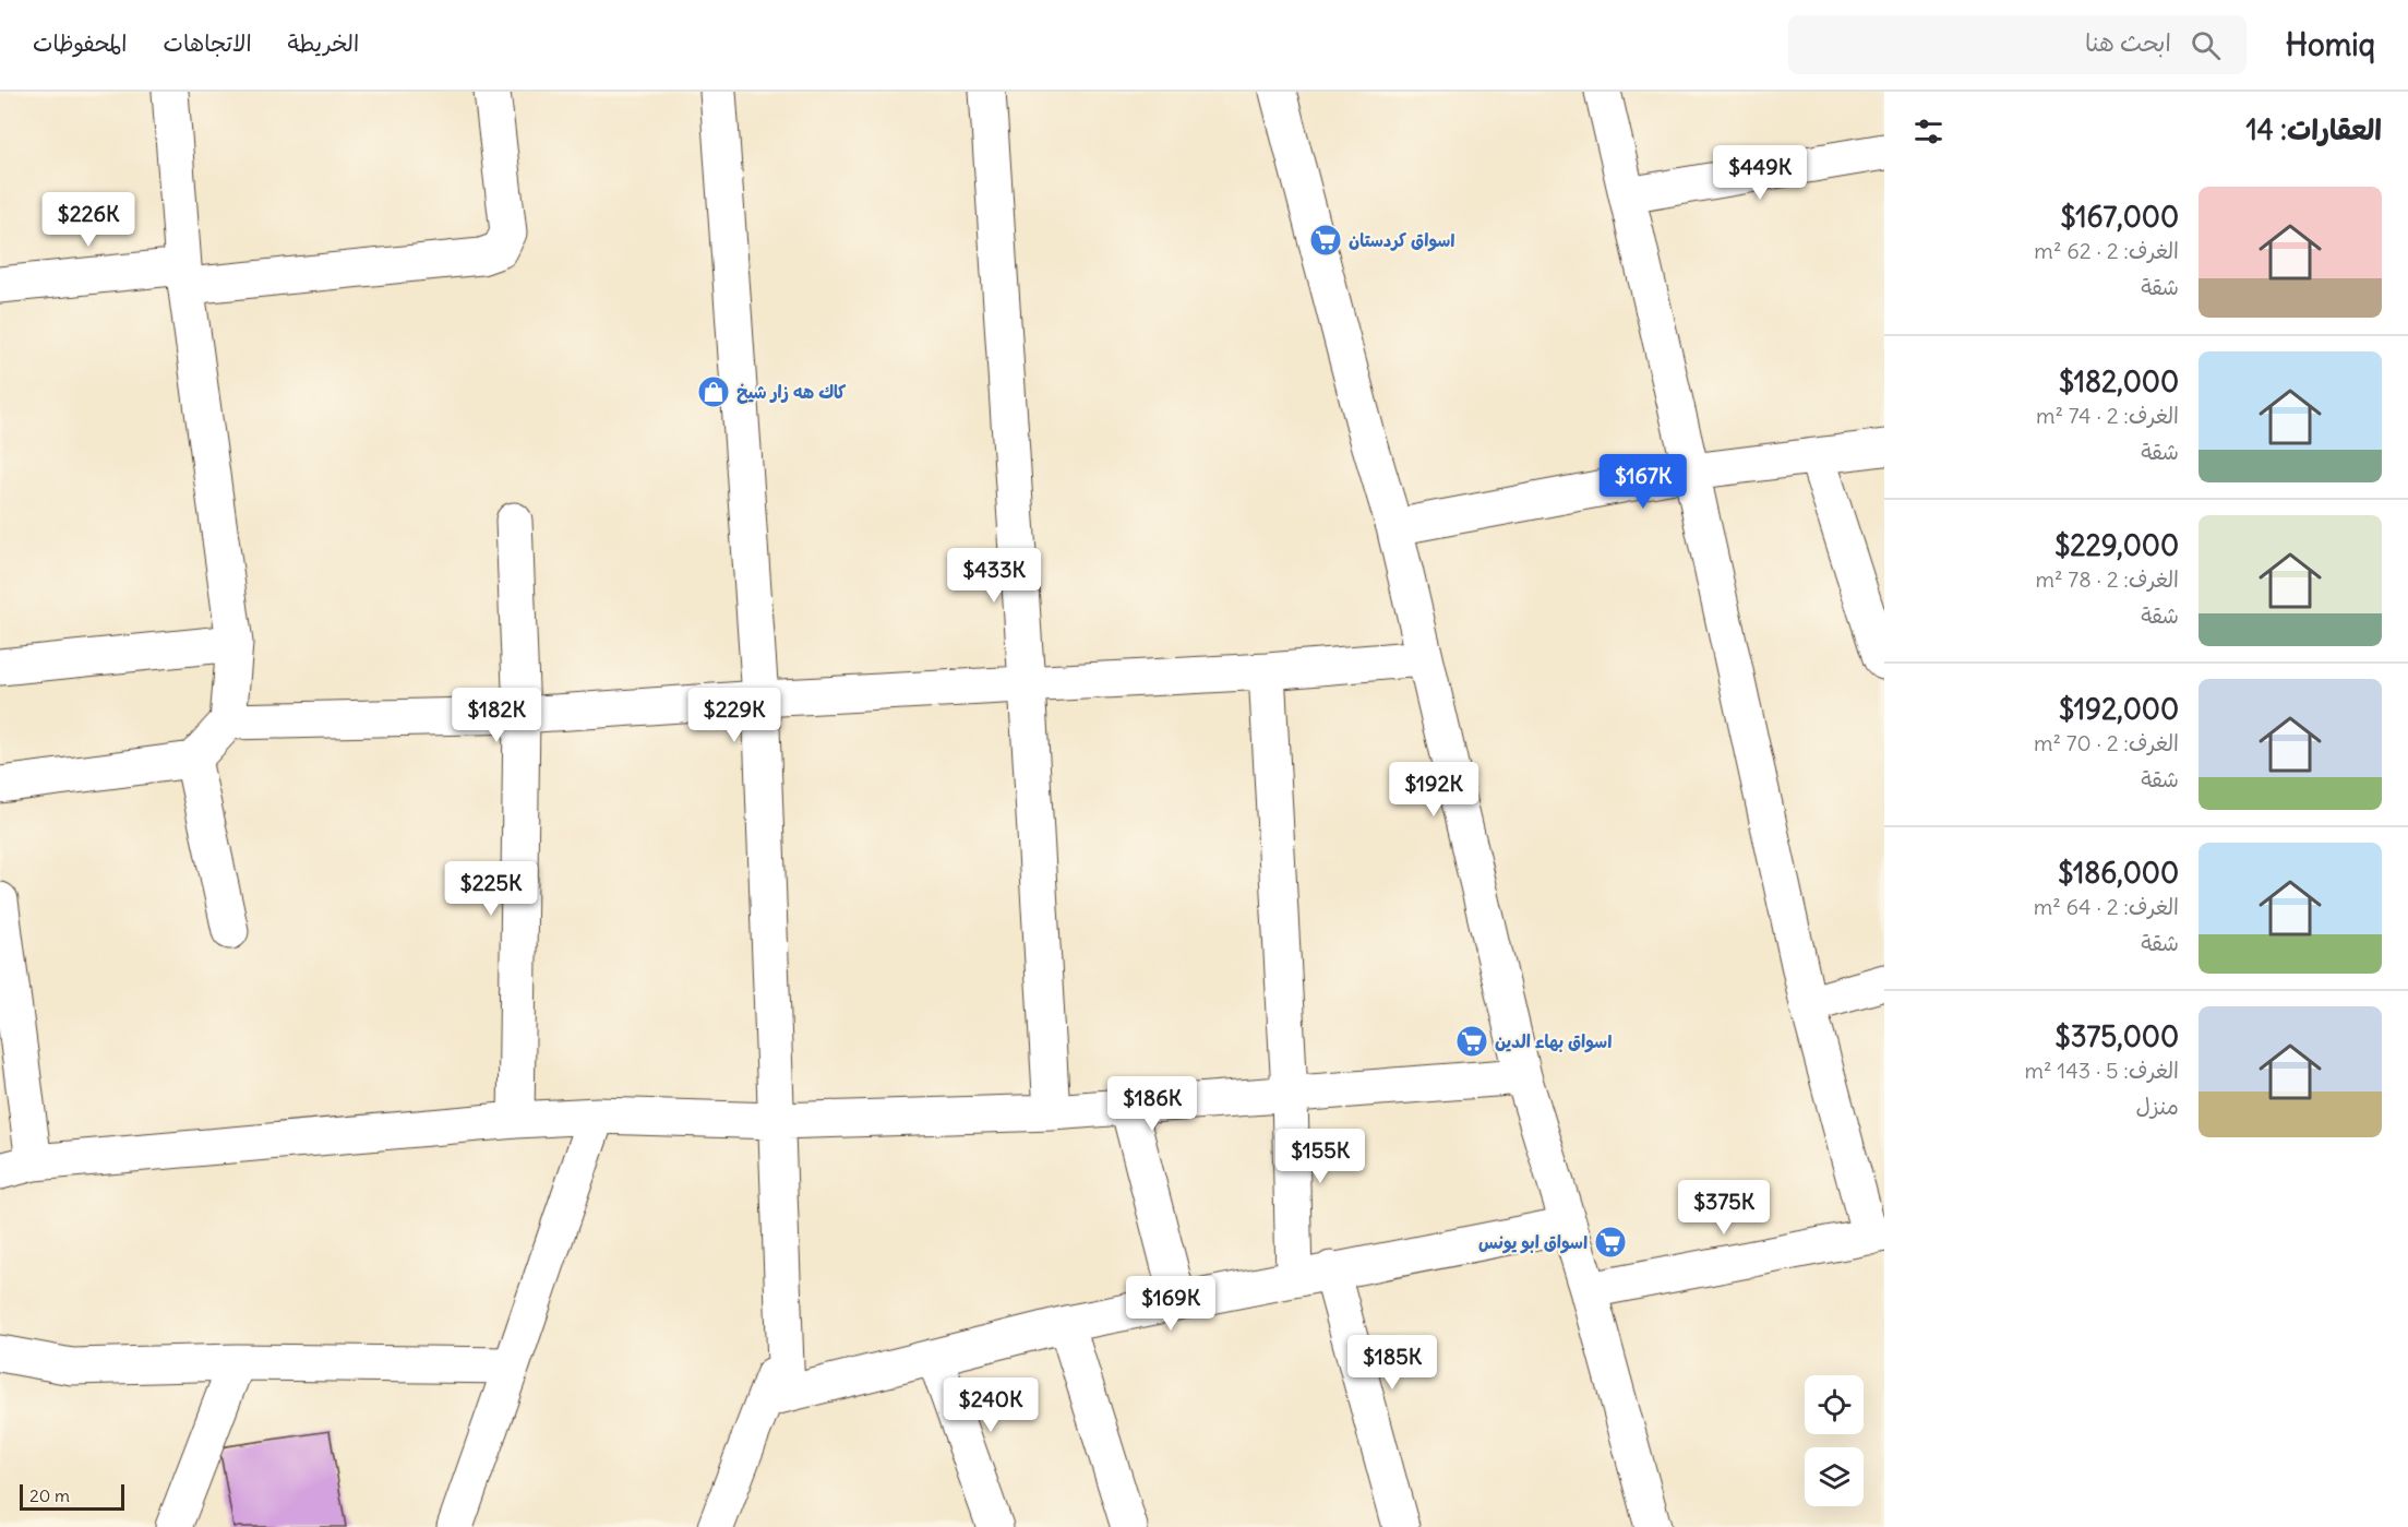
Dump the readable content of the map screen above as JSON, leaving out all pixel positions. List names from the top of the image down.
{
  "places": {
    "supermarket": ["اسواق كردستان", "اسواق بهاء الدين", "اسواق ابو يونس"],
    "shop": ["كاك هه زار شيخ"]
  },
  "scale_bar": "20 m",
  "page": {
    "header": "Homiq",
    "search": "ابحث هنا",
    "nav": ["الخريطة", "الاتجاهات", "المحفوظات"],
    "heading": "العقارات: 14",
    "price": [
      "$449K",
      "$226K",
      "$167K",
      "$433K",
      "$182K",
      "$229K",
      "$192K",
      "$225K",
      "$186K",
      "$155K",
      "$375K",
      "$169K",
      "$185K",
      "$240K"
    ],
    "list": [
      {
        "name": "$167,000",
        "note": "الغرف: 2 · 62 m² · شقة"
      },
      {
        "name": "$182,000",
        "note": "الغرف: 2 · 74 m² · شقة"
      },
      {
        "name": "$229,000",
        "note": "الغرف: 2 · 78 m² · شقة"
      },
      {
        "name": "$192,000",
        "note": "الغرف: 2 · 70 m² · شقة"
      },
      {
        "name": "$186,000",
        "note": "الغرف: 2 · 64 m² · شقة"
      },
      {
        "name": "$375,000",
        "note": "الغرف: 5 · 143 m² · منزل"
      }
    ],
    "scale": "20 m"
  }
}
